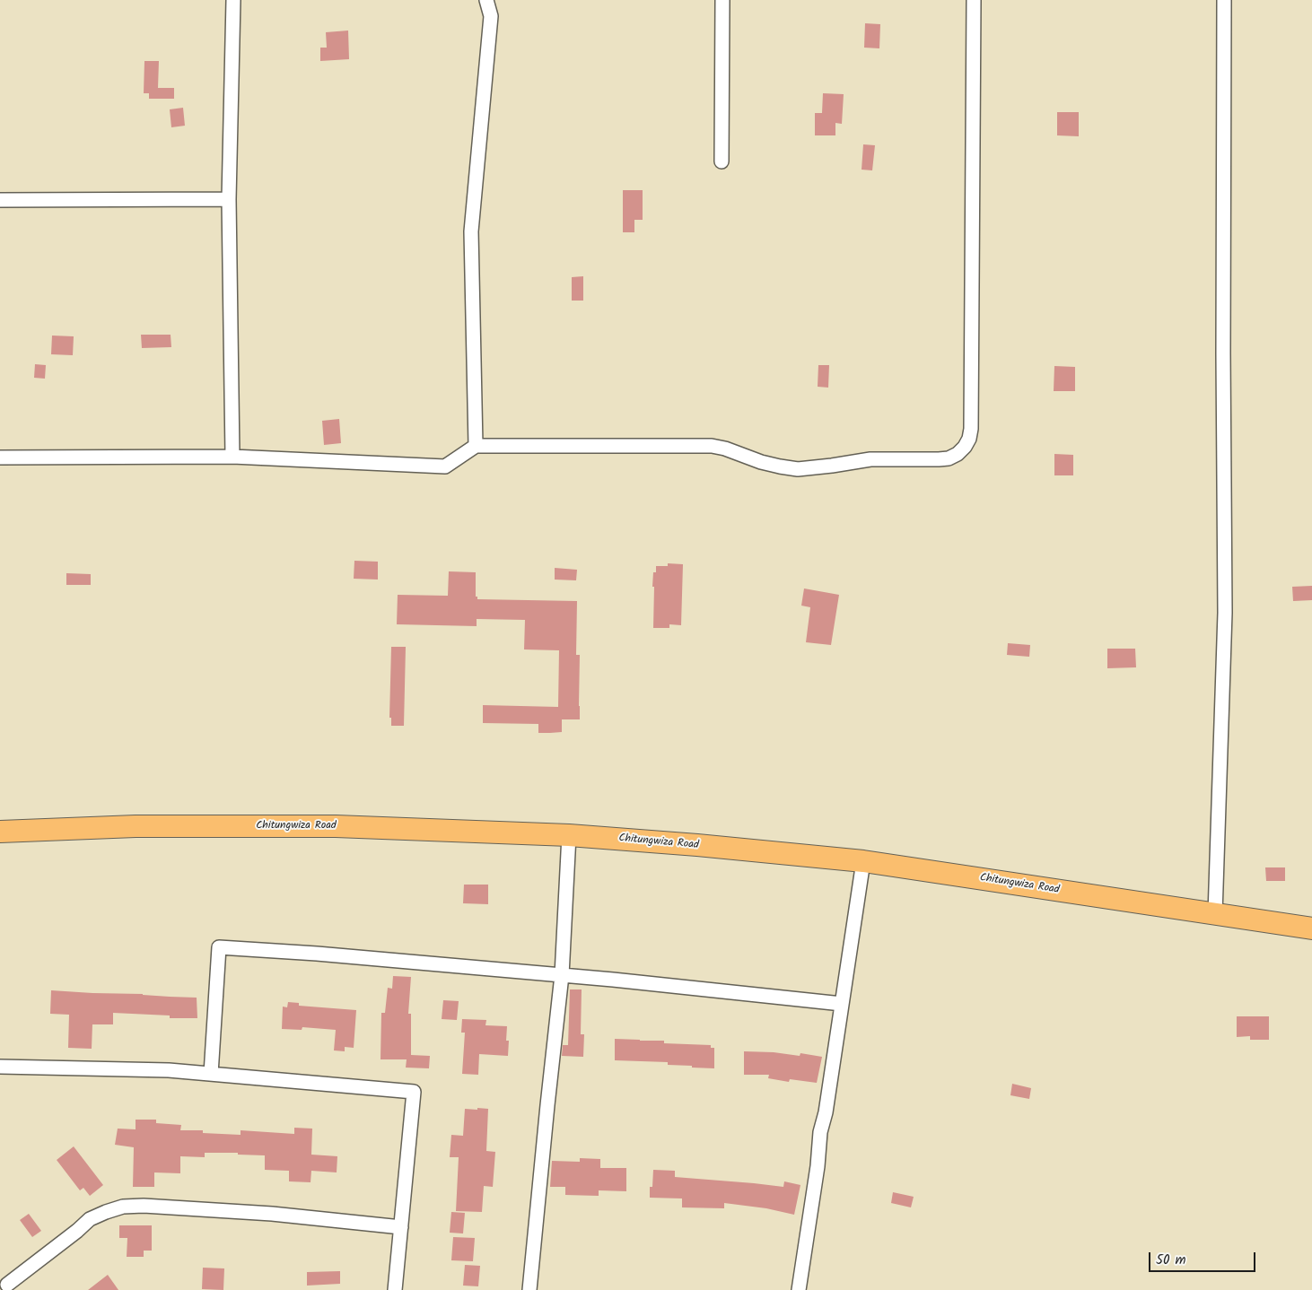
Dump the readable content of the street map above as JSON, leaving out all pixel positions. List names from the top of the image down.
{
  "streets": {
    "main road": ["Chitungwiza Road"]
  },
  "scale_bar": "50 m"
}
